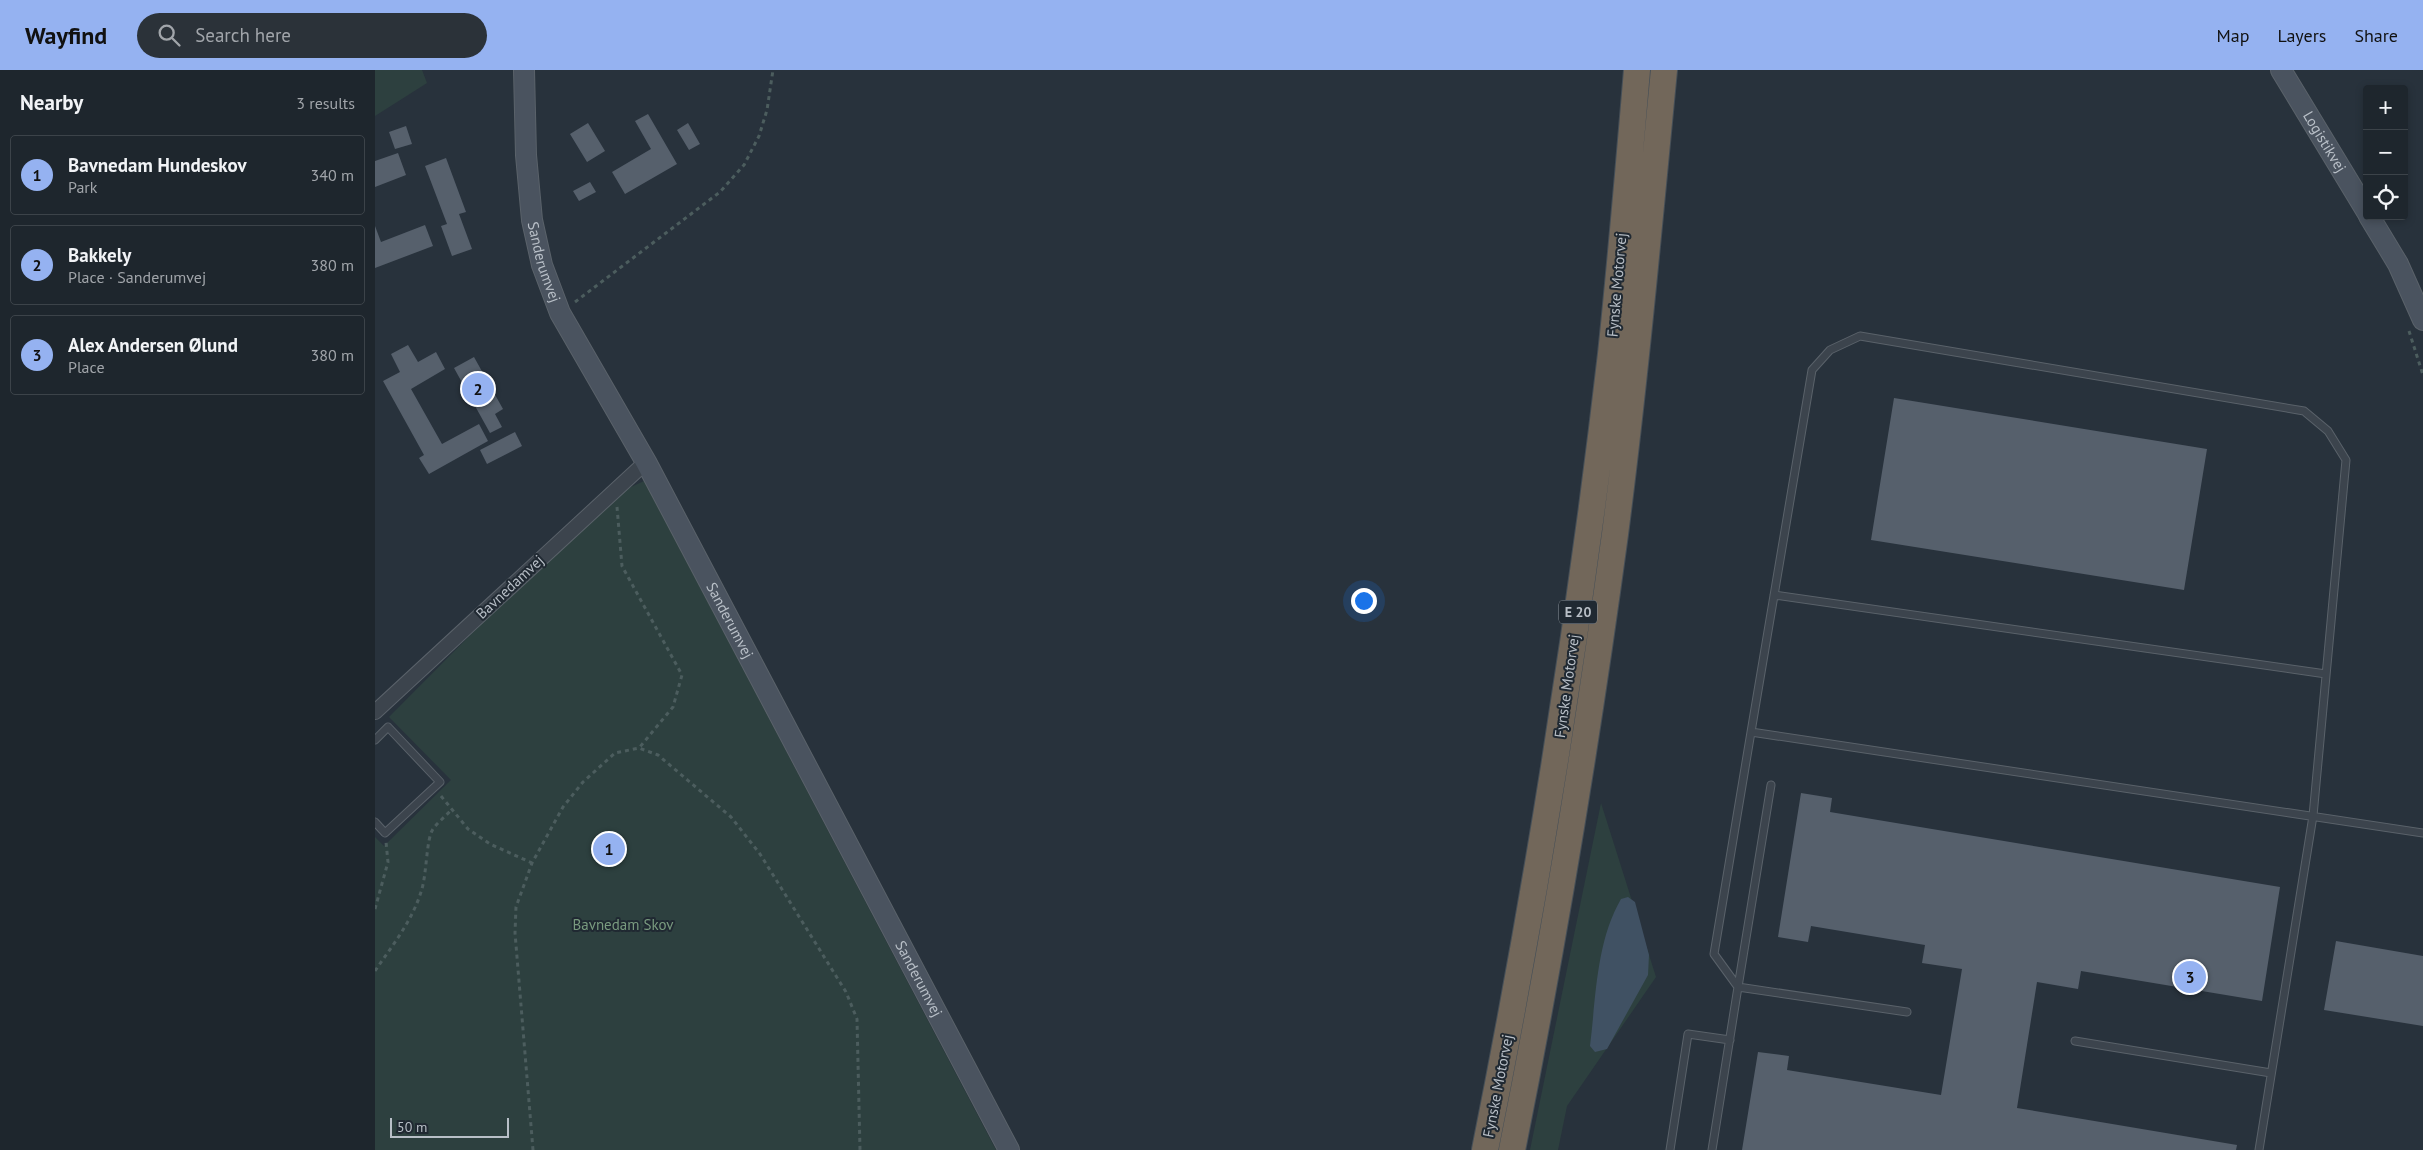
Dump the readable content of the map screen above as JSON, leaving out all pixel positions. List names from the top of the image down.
{
  "streets": {
    "highway": ["Fynske Motorvej", "E 20"],
    "street": ["Logistikvej", "Sanderumvej", "Bavnedamvej"]
  },
  "crossings": [
    ["Sanderumvej", "Bavnedamvej"]
  ],
  "parks": ["Bavnedam Skov"],
  "scale_bar": "50 m",
  "page": {
    "header": "Wayfind",
    "search": "Search here",
    "nav": ["Map", "Layers", "Share"],
    "heading": ["Nearby", "3 results"],
    "map_buttons": ["+", "−"],
    "list": [
      {
        "mark": "1",
        "name": "Bavnedam Hundeskov",
        "note": "Park",
        "value": "340 m"
      },
      {
        "mark": "2",
        "name": "Bakkely",
        "note": "Place · Sanderumvej",
        "value": "380 m"
      },
      {
        "mark": "3",
        "name": "Alex Andersen Ølund",
        "note": "Place",
        "value": "380 m"
      }
    ],
    "pins": ["2", "1", "3"],
    "scale": "50 m"
  }
}
